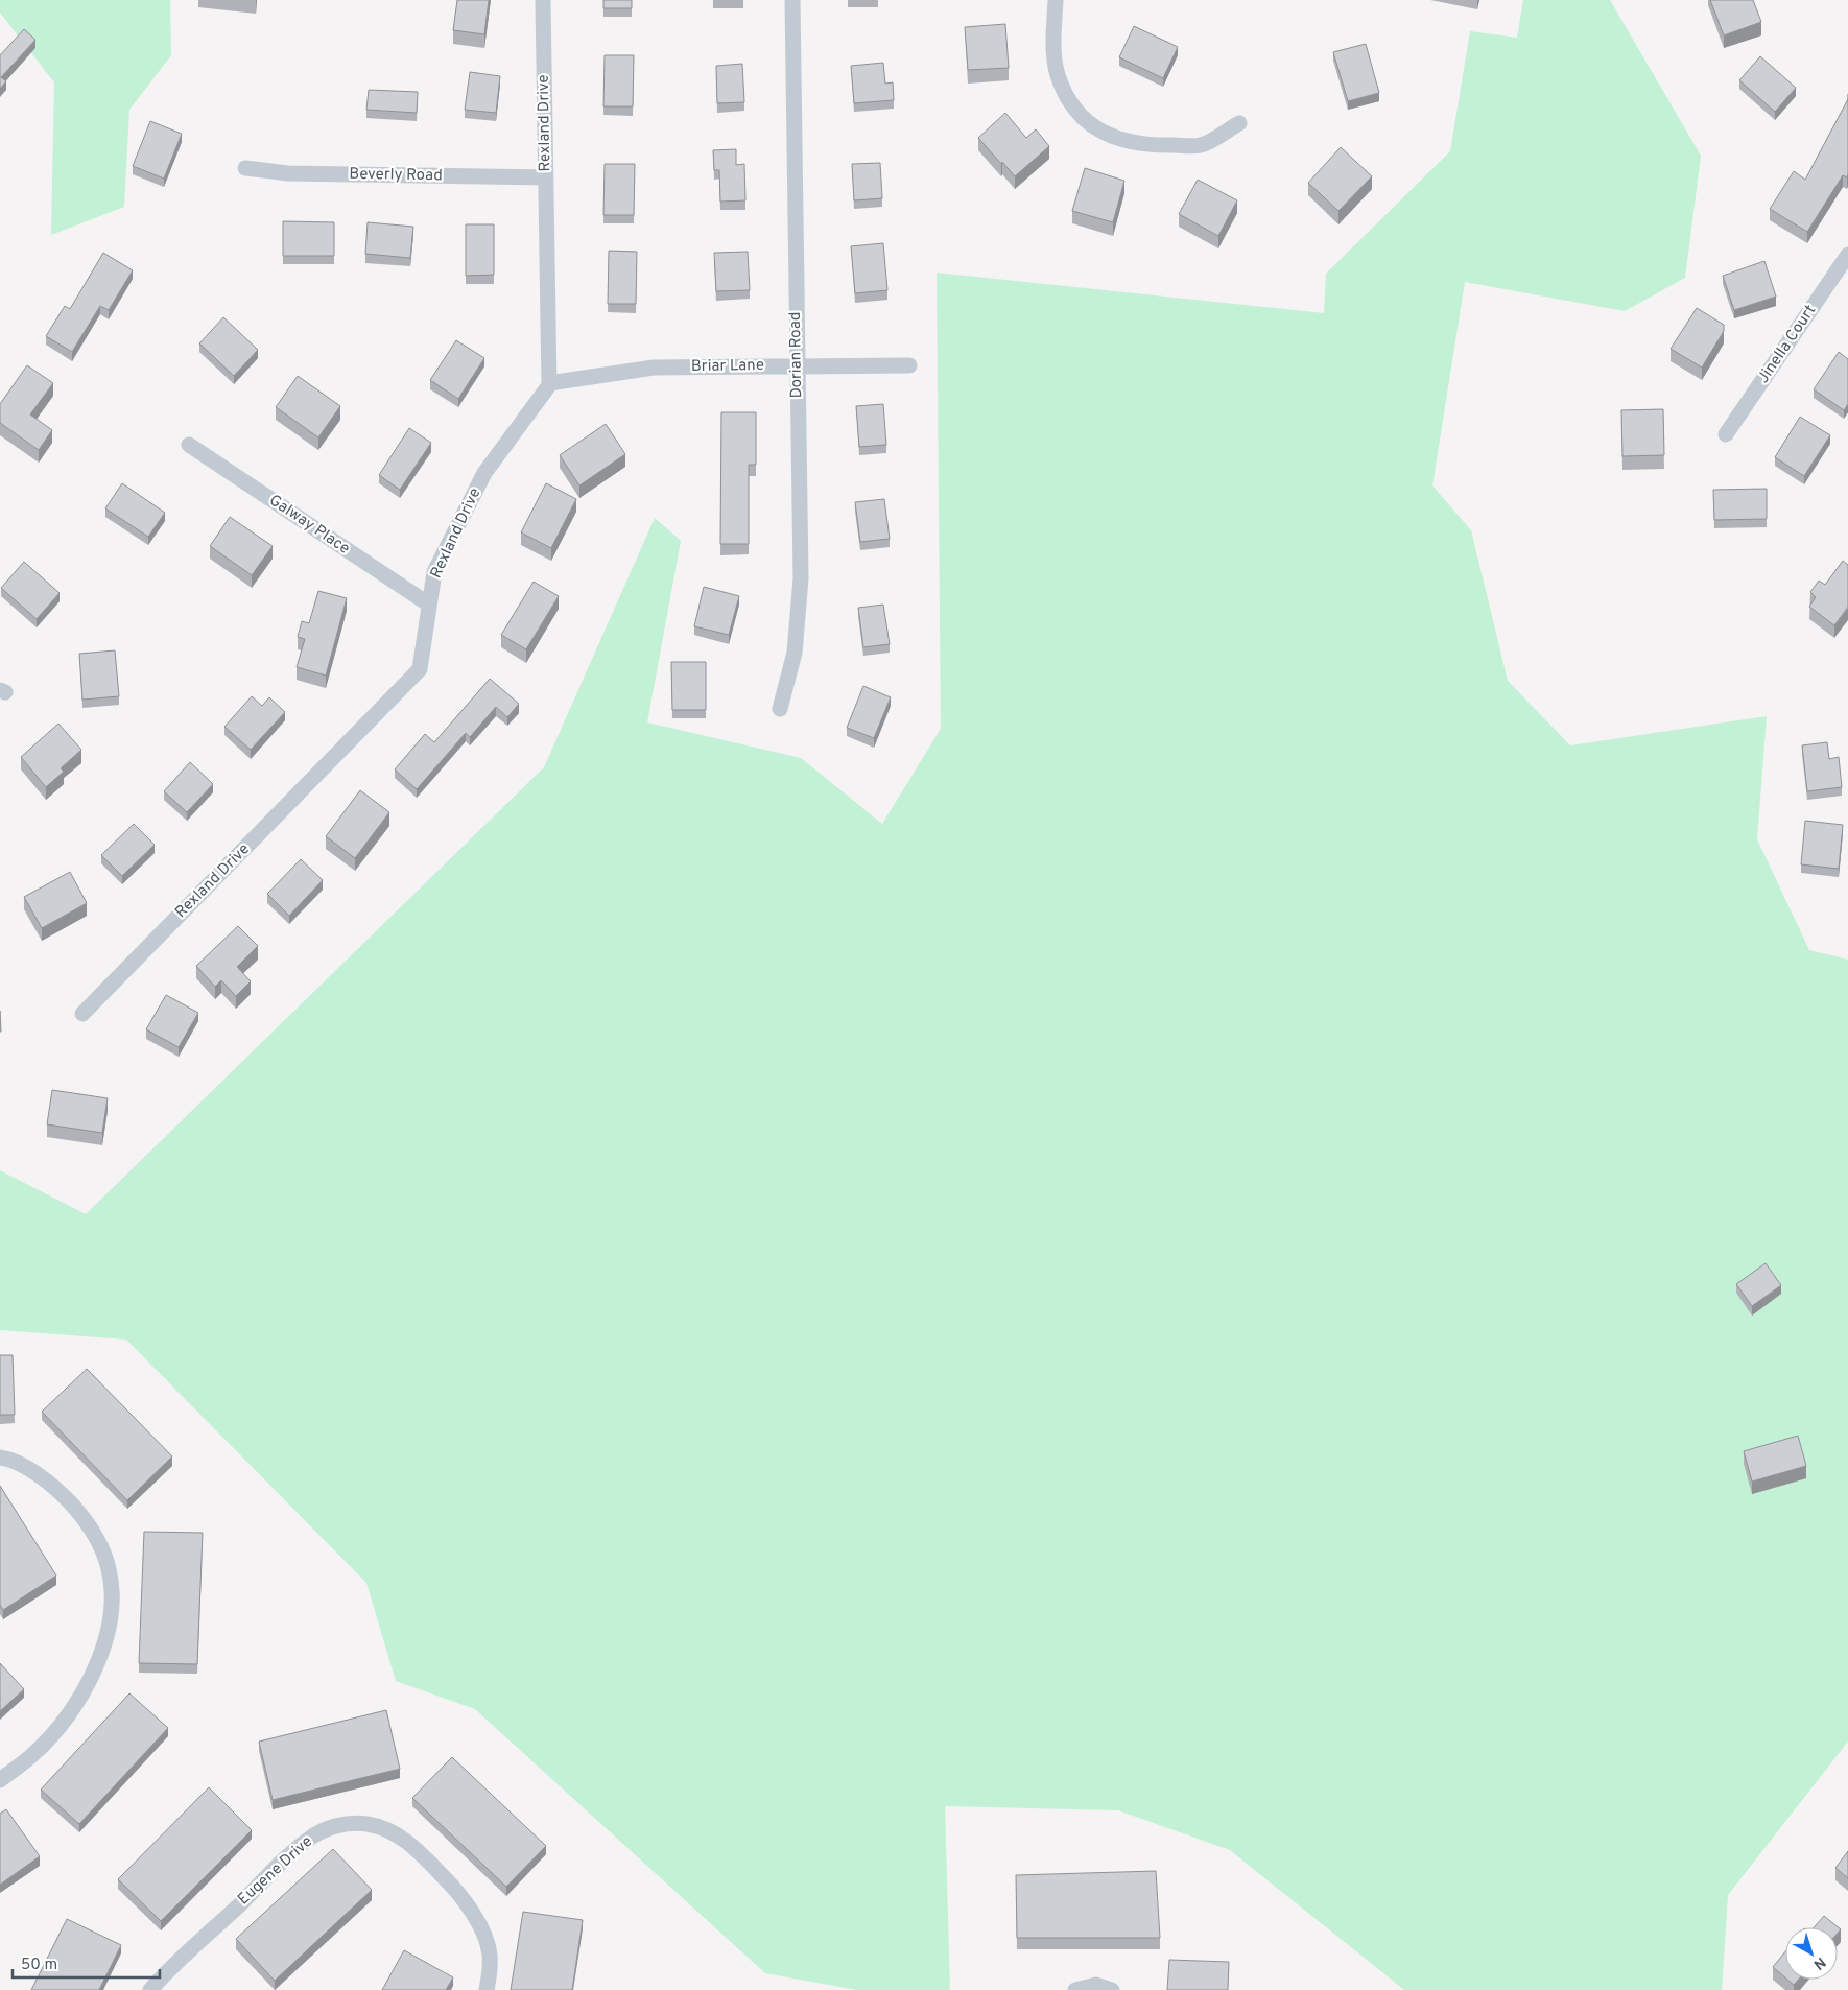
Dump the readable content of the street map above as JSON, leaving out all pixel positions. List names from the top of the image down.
{
  "streets": {
    "street": [
      "Rexland Drive",
      "Beverly Road",
      "Jinella Court",
      "Dorian Road",
      "Briar Lane",
      "Galway Place",
      "Eugene Drive"
    ]
  },
  "crossings": [
    ["Rexland Drive", "Beverly Road"],
    ["Rexland Drive", "Briar Lane"],
    ["Rexland Drive", "Galway Place"],
    ["Dorian Road", "Briar Lane"]
  ],
  "scale_bar": "50 m",
  "north": "bottom right"
}
